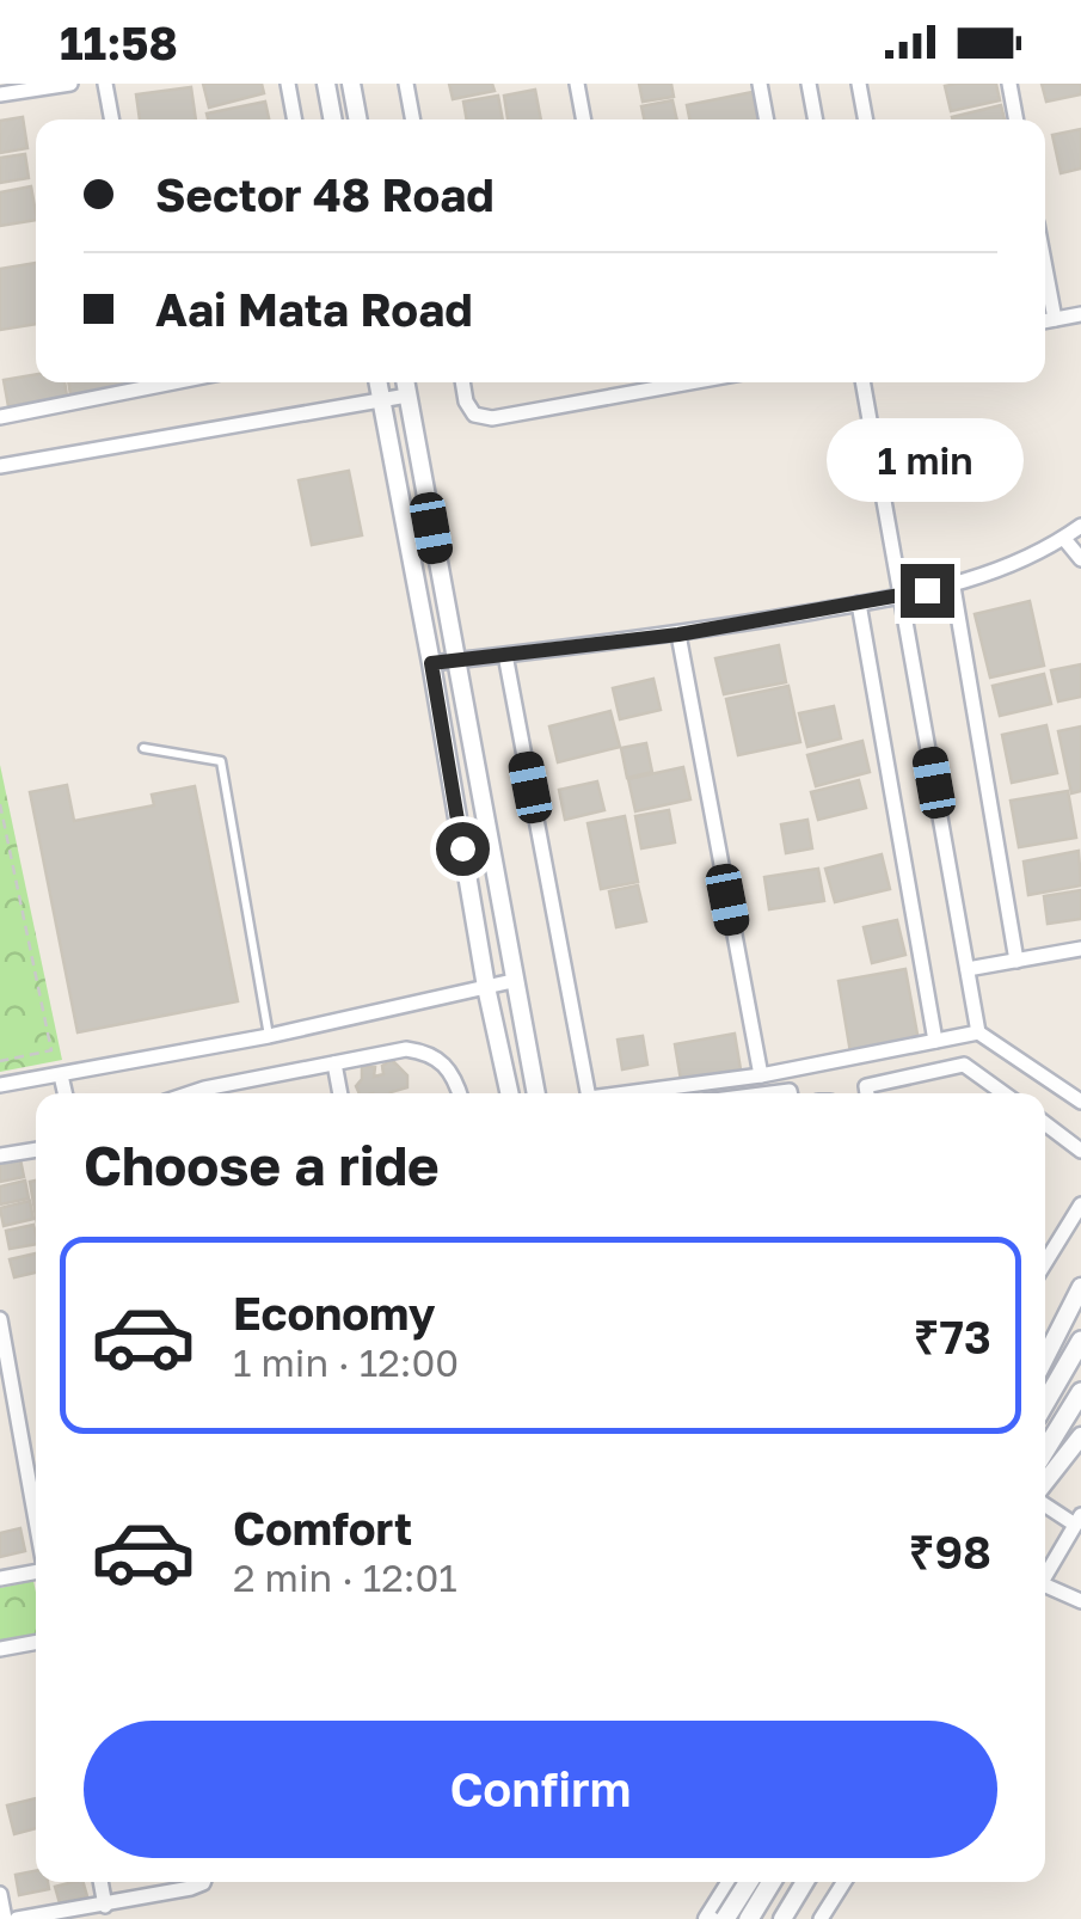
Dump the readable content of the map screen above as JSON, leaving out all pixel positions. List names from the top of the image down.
{
  "page": {
    "status": "11:58",
    "banner": ["Sector 48 Road", "Aai Mata Road"],
    "bubble": "1 min",
    "heading": "Choose a ride",
    "list": [
      {
        "name": "Economy",
        "note": "1 min · 12:00",
        "value": "₹73"
      },
      {
        "name": "Comfort",
        "note": "2 min · 12:01",
        "value": "₹98"
      }
    ],
    "buttons": "Confirm"
  }
}
